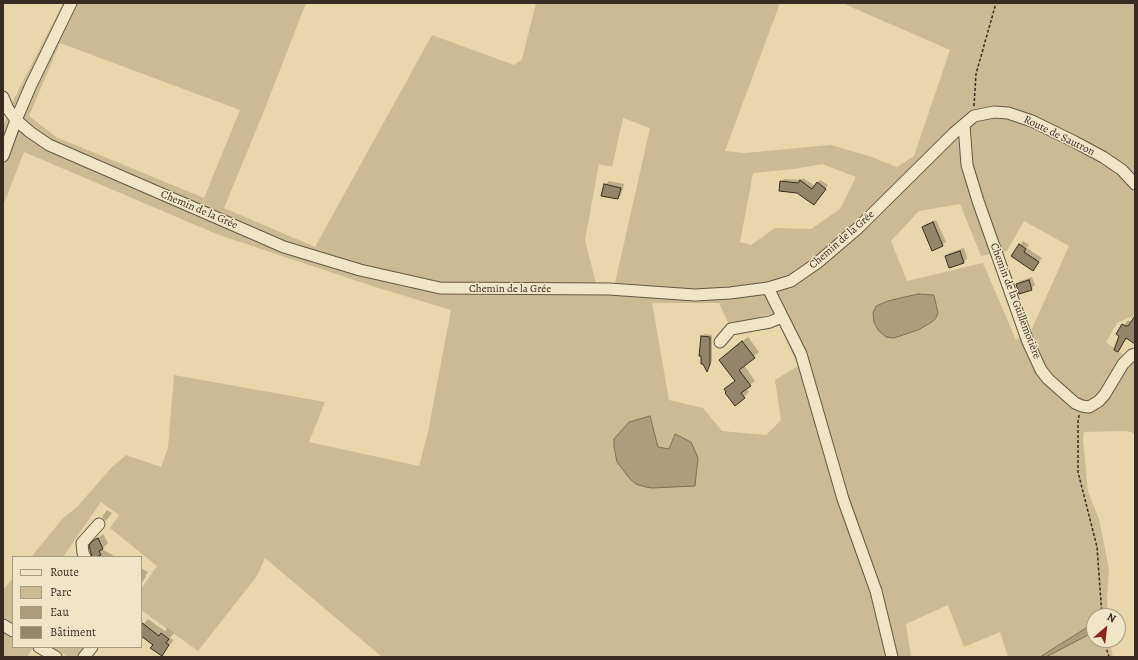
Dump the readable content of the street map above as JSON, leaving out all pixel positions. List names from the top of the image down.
{
  "streets": {
    "street": ["Route de Sautron", "Chemin de la Grée", "Chemin de la Guillemotière"]
  },
  "crossings": [
    ["Route de Sautron", "Chemin de la Grée"],
    ["Chemin de la Grée", "Chemin de la Guillemotière"]
  ],
  "legend": [
    "Route",
    "Parc",
    "Eau",
    "Bâtiment"
  ],
  "north": "top right"
}
